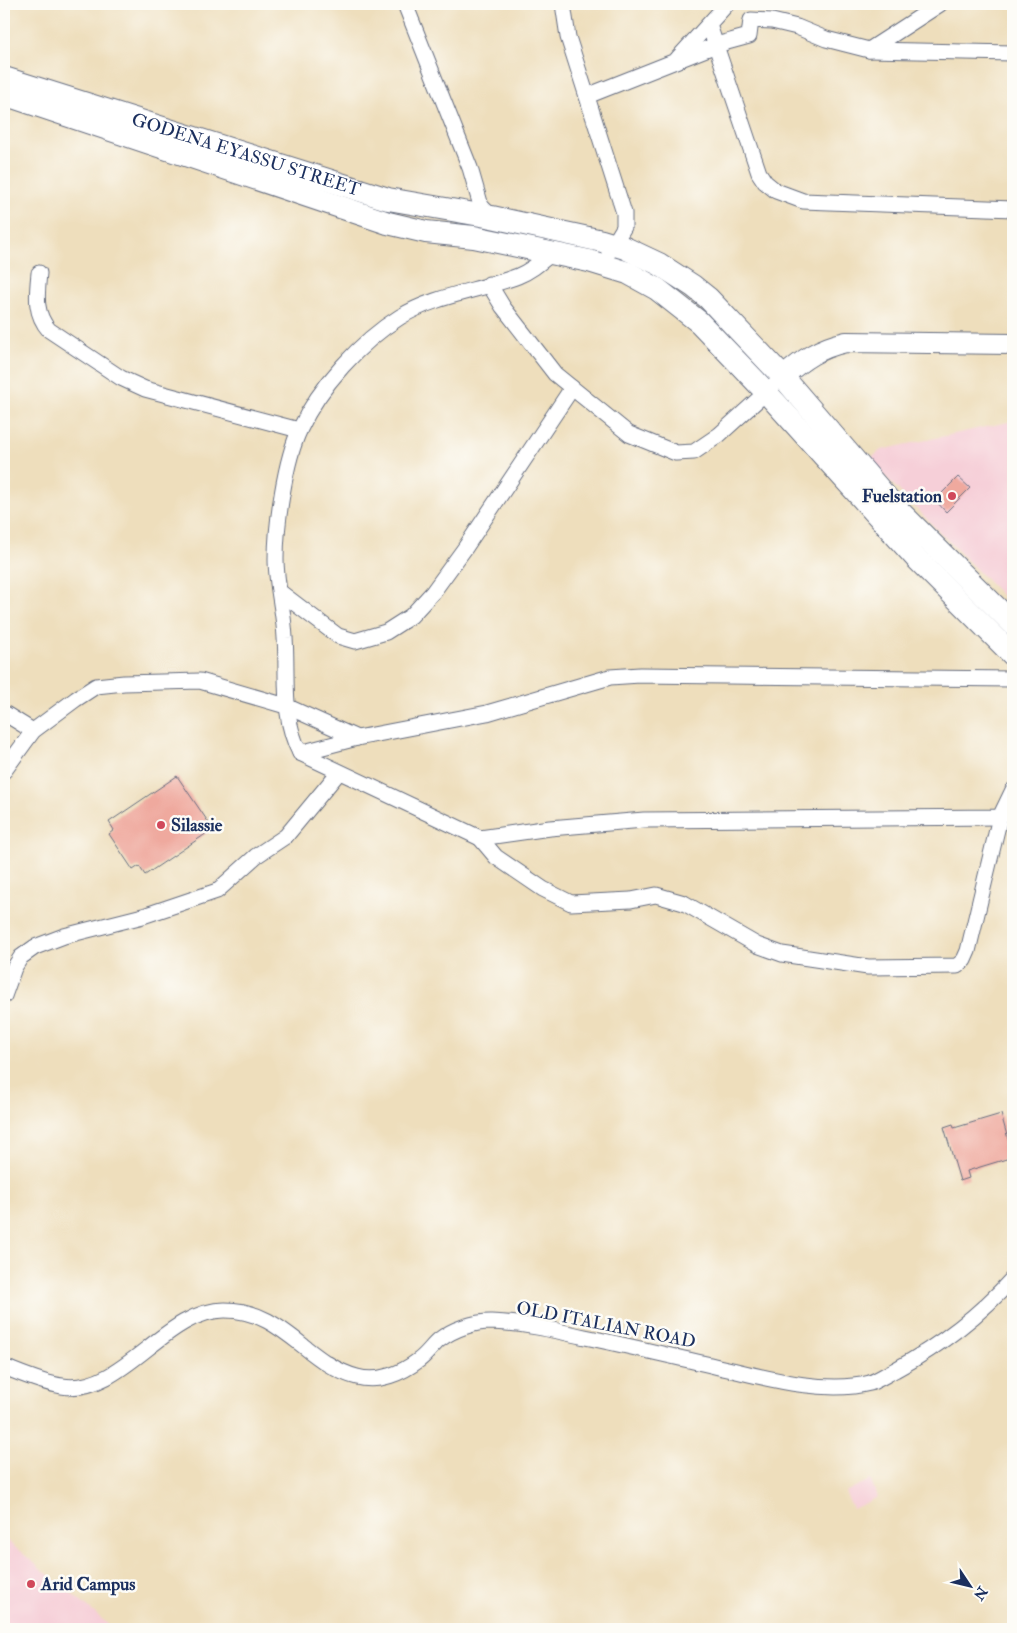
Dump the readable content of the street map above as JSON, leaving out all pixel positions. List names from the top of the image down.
{
  "streets": {
    "main road": ["GODENA EYASSU STREET"],
    "street": ["OLD ITALIAN ROAD"]
  },
  "places": ["Fuelstation", "Silassie", "Arid Campus"],
  "north": "bottom right"
}
